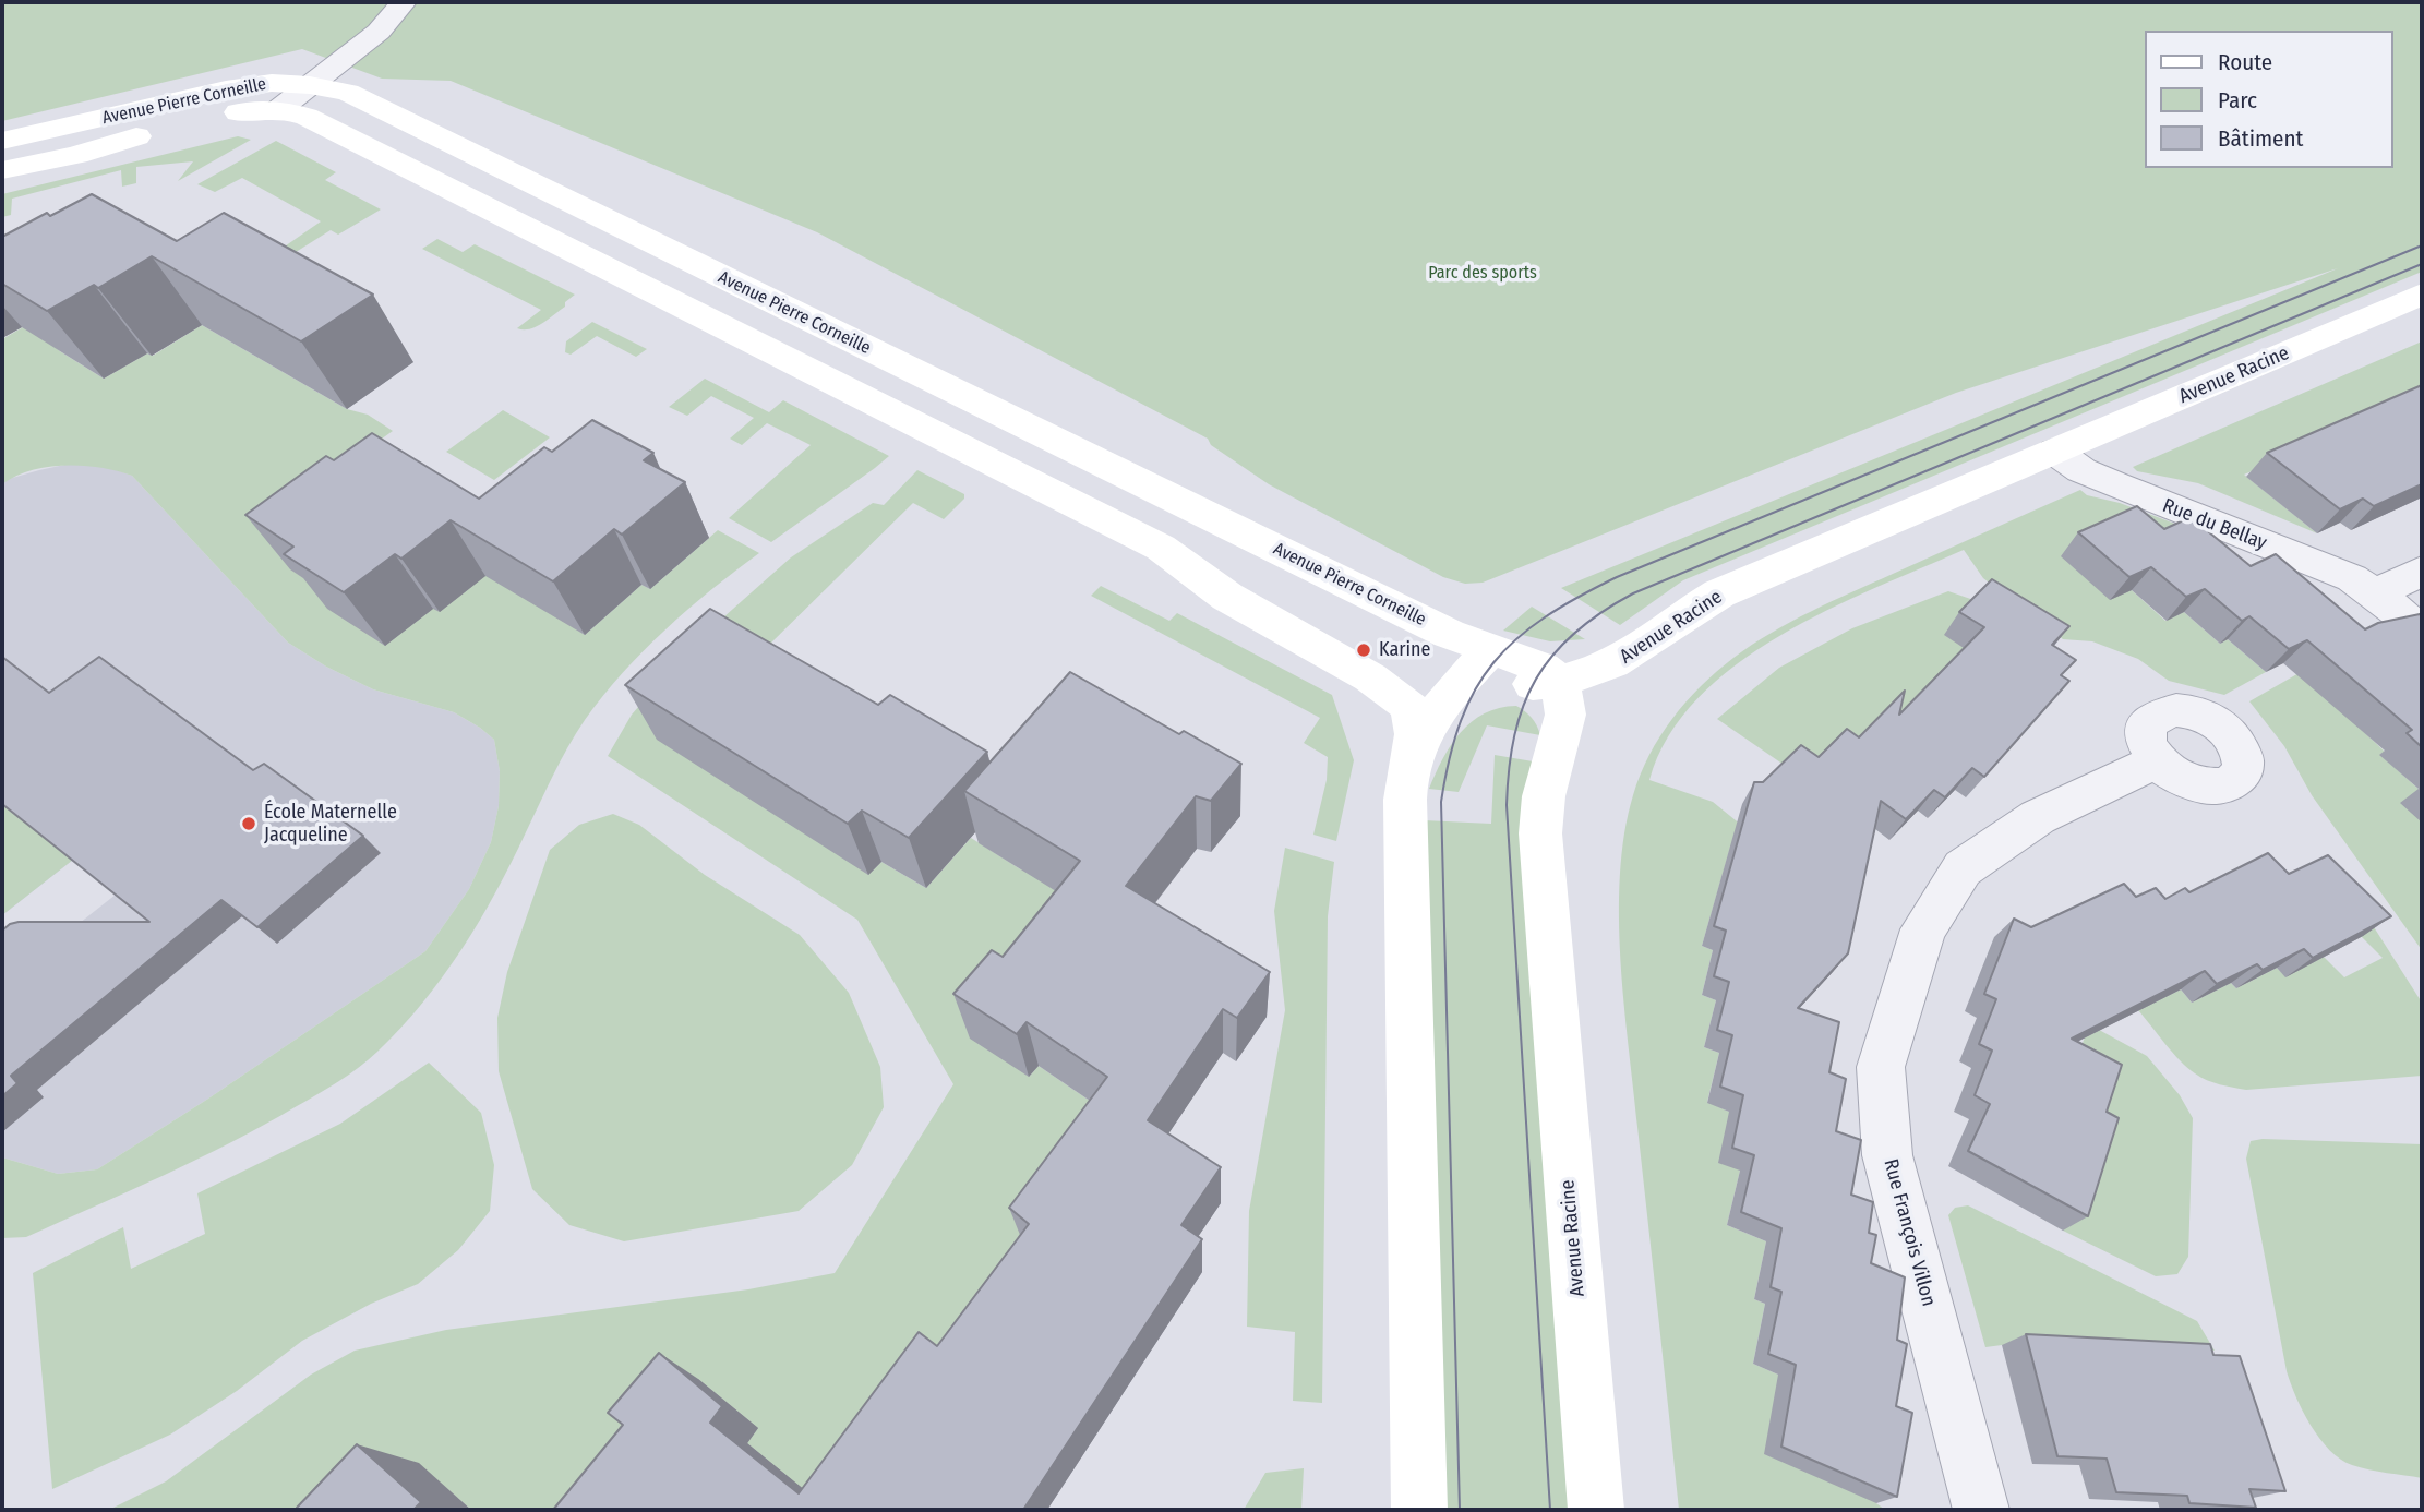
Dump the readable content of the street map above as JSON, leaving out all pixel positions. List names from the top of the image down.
{
  "streets": {
    "street": [
      "Avenue Pierre Corneille",
      "Avenue Racine",
      "Rue du Bellay",
      "Rue François Villon"
    ]
  },
  "crossings": [
    ["Avenue Racine", "Rue du Bellay"]
  ],
  "parks": ["Parc des sports"],
  "places": ["Karine", "École Maternelle Jacqueline"],
  "legend": ["Route", "Parc", "Bâtiment"]
}
